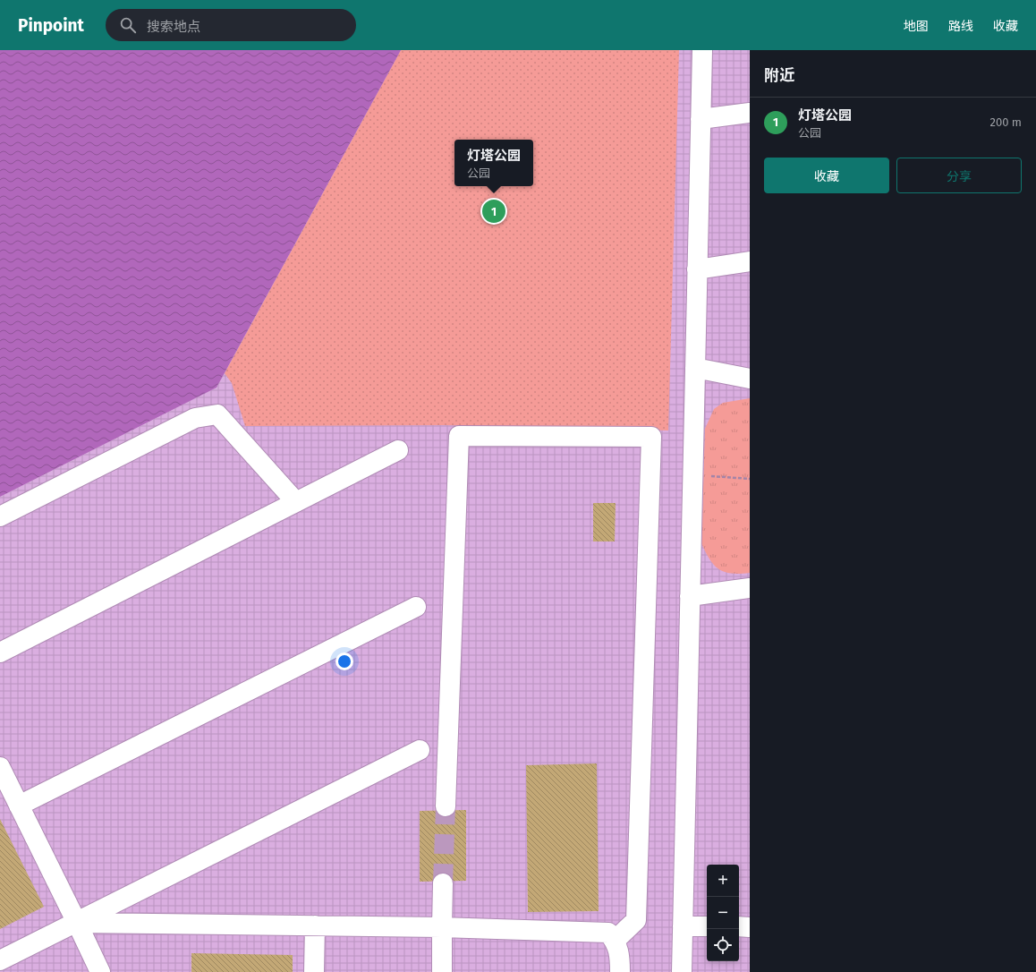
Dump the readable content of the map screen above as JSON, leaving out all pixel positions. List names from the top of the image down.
{
  "page": {
    "header": "Pinpoint",
    "search": "搜索地点",
    "nav": ["地图", "路线", "收藏"],
    "heading": "附近",
    "list": [
      {
        "mark": "1",
        "name": "灯塔公园",
        "note": "公园",
        "value": "200 m"
      }
    ],
    "popup": ["灯塔公园", "公园"],
    "buttons": ["收藏", "分享"],
    "pins": "1",
    "map_buttons": ["+", "−"]
  }
}
